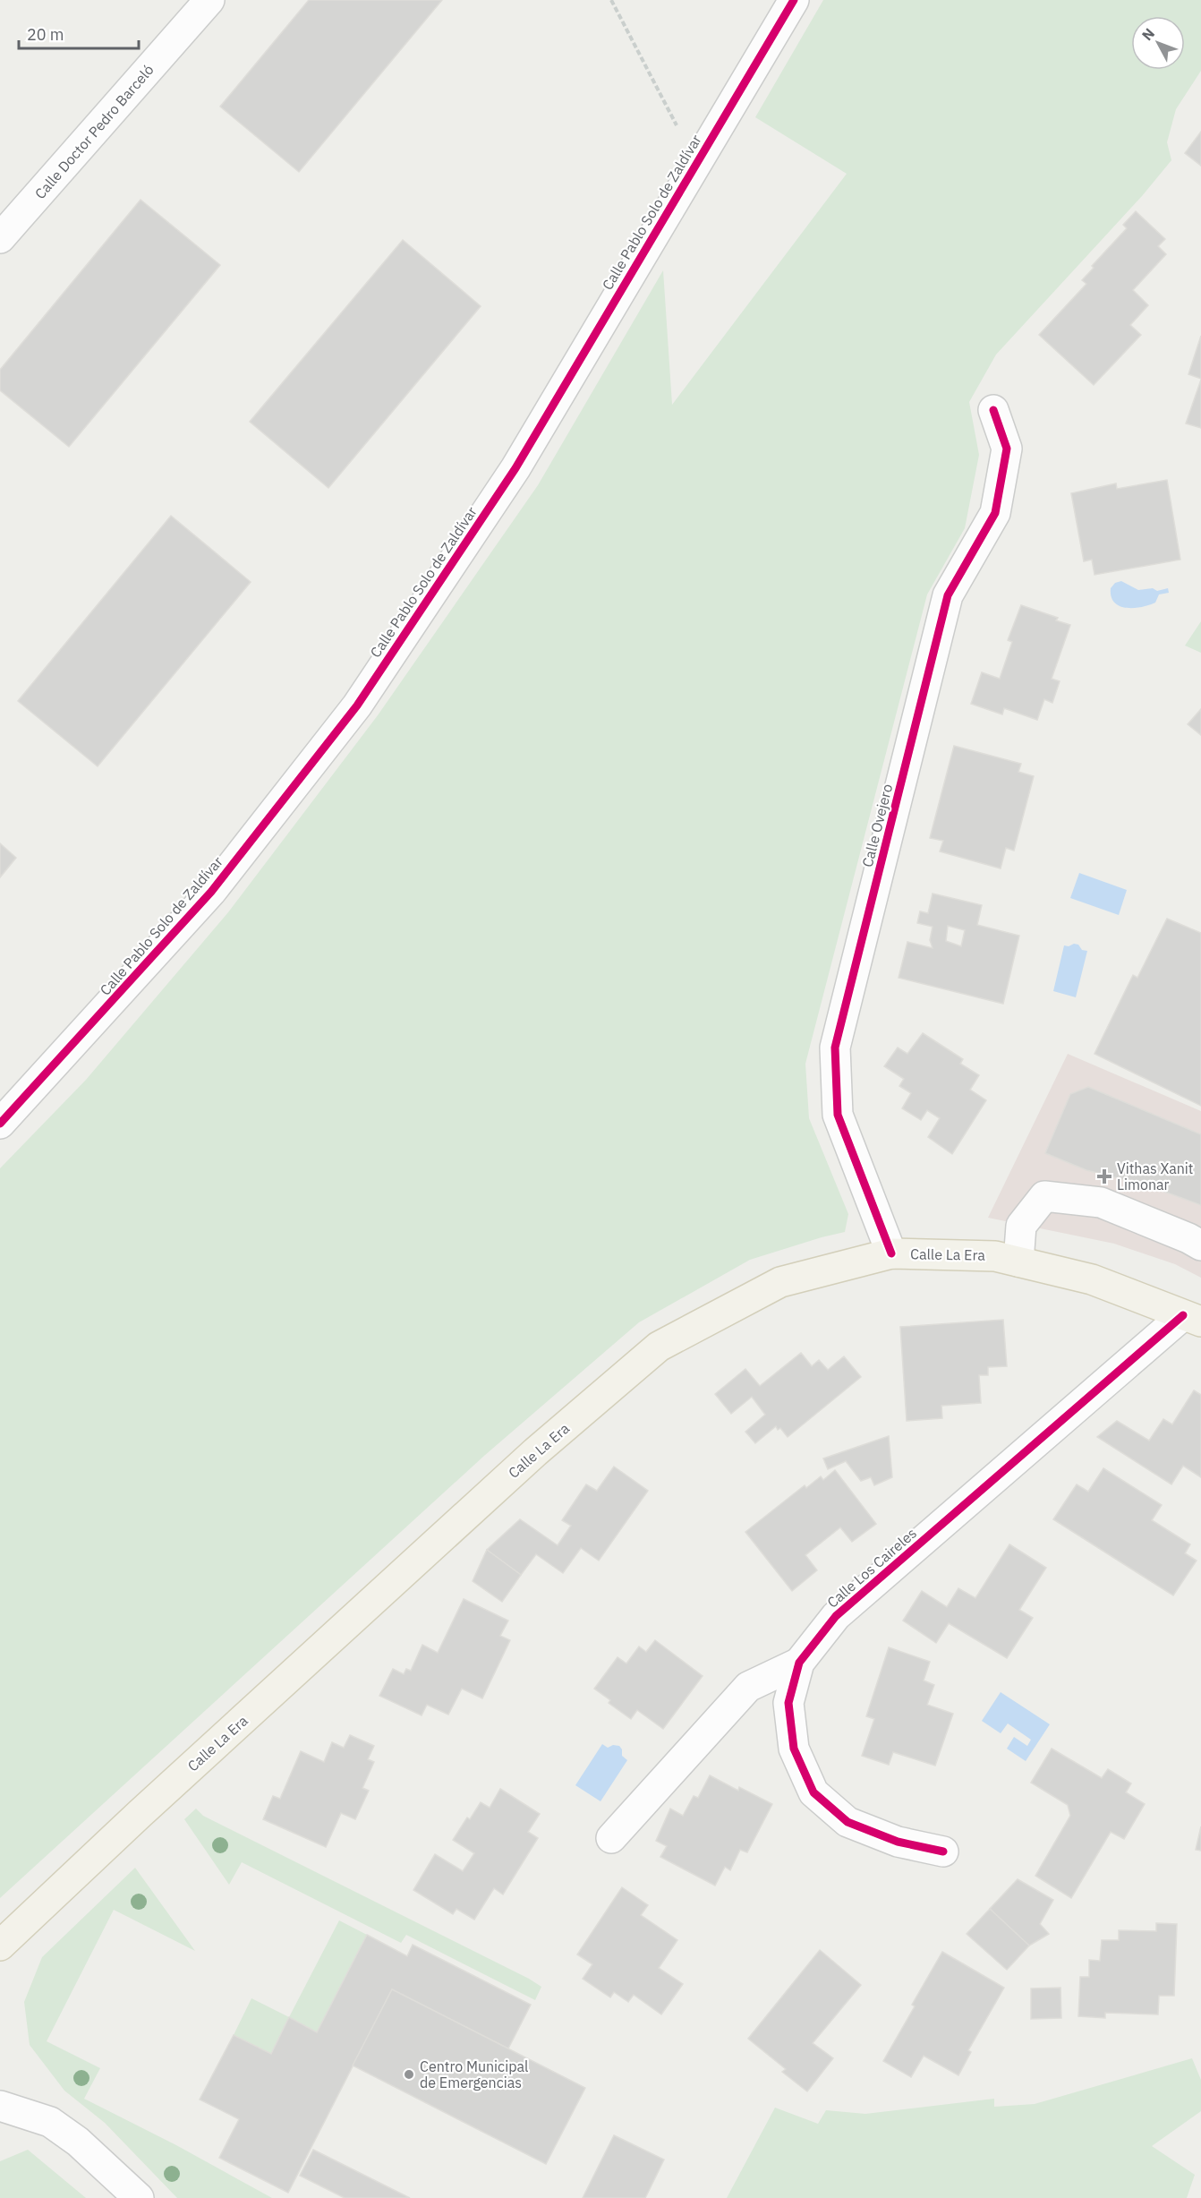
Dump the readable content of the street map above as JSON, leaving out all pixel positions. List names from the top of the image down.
{
  "streets": {
    "main road": ["Calle La Era"],
    "street": [
      "Calle Doctor Pedro Barceló",
      "Calle Pablo Solo de Zaldívar",
      "Calle Ovejero",
      "Calle Los Caireles"
    ]
  },
  "crossings": [
    ["Calle Ovejero", "Calle La Era"],
    ["Calle La Era", "Calle Los Caireles"]
  ],
  "places": {
    "health": ["Vithas Xanit Limonar"],
    "other": ["Centro Municipal de Emergencias"]
  },
  "scale_bar": "20 m",
  "north": "top left"
}
